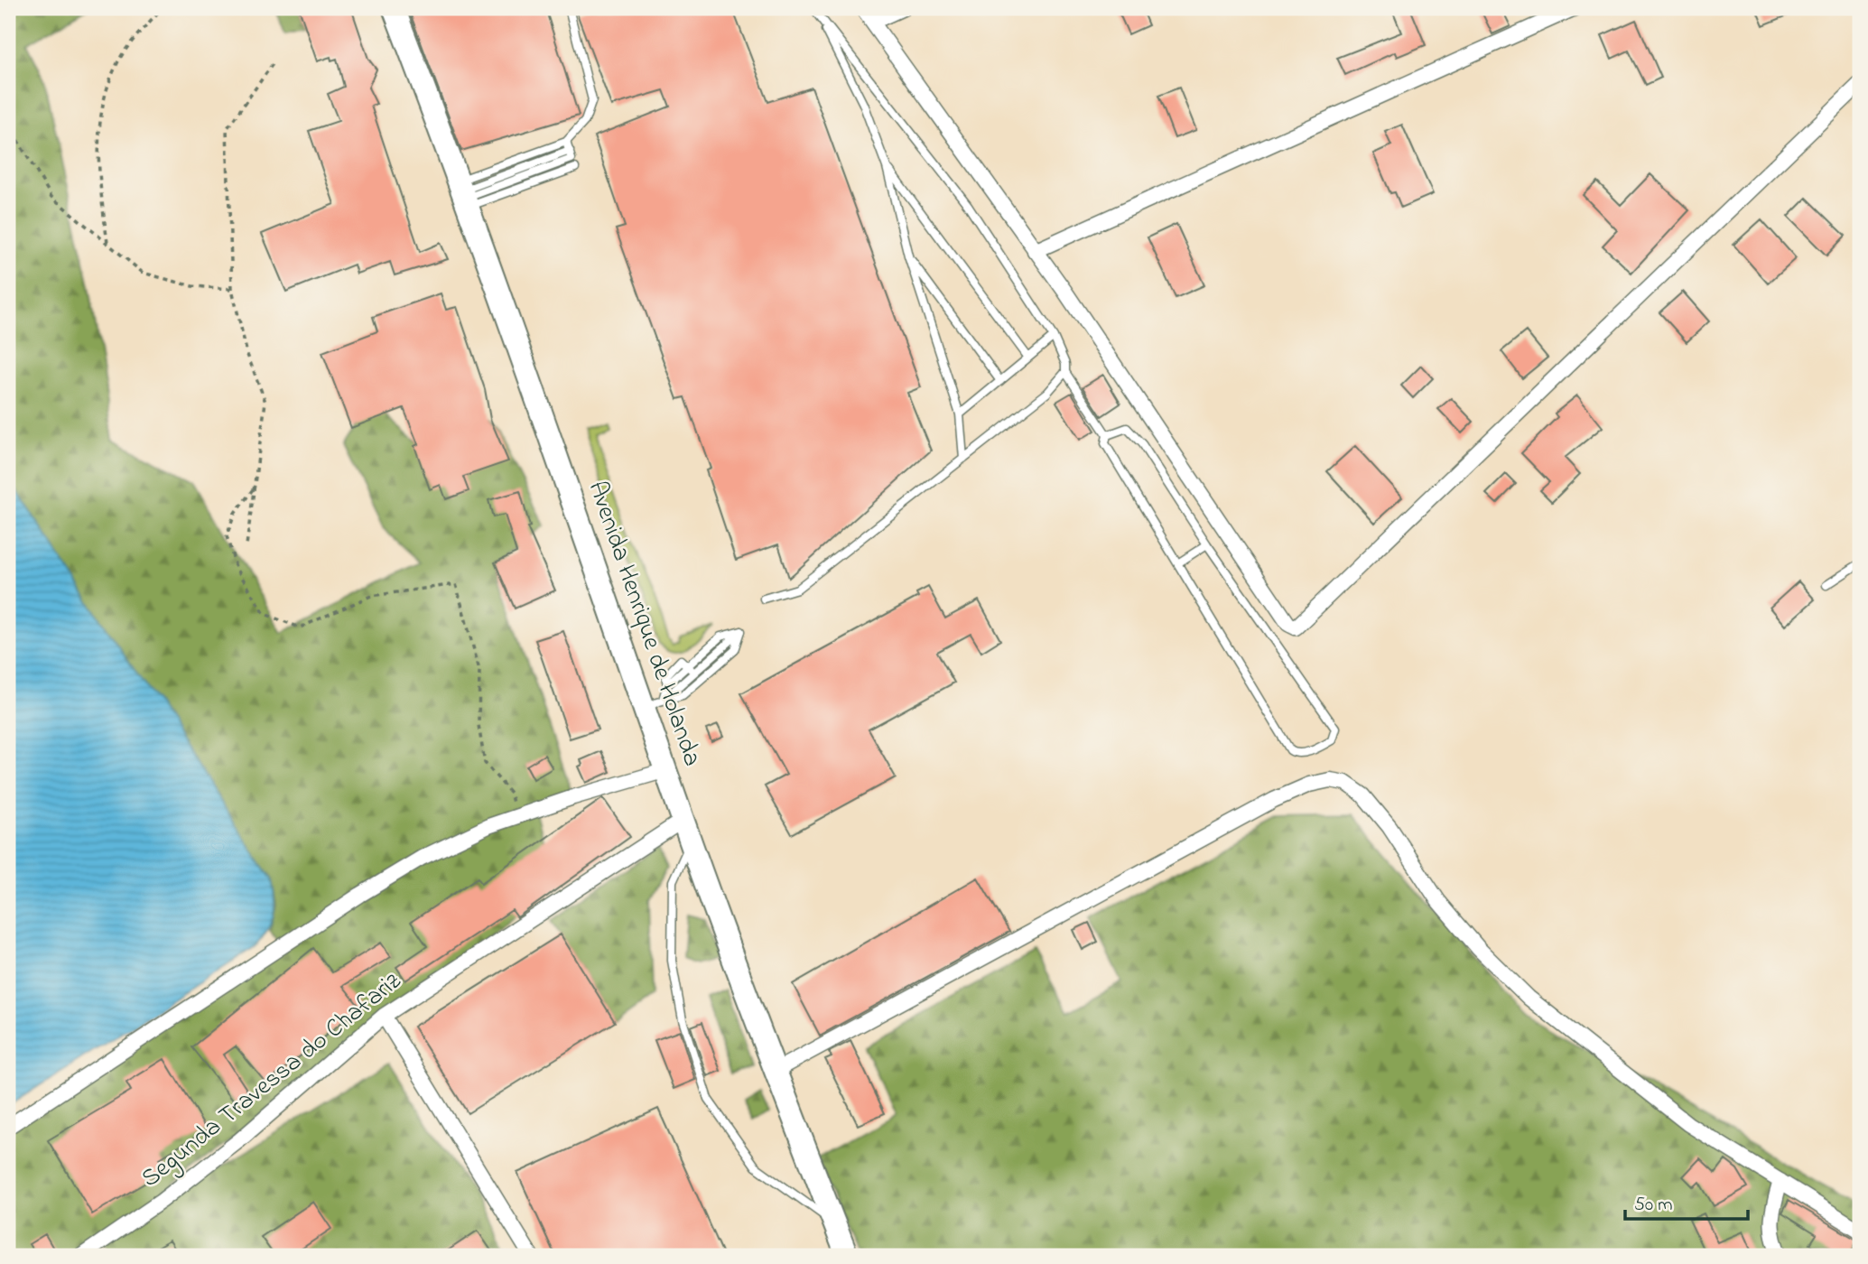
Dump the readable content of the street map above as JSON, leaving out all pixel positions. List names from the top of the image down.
{
  "streets": {
    "main road": ["Avenida Henrique de Holanda"],
    "street": ["Segunda Travessa do Chafariz"]
  },
  "crossings": [
    ["Avenida Henrique de Holanda", "Segunda Travessa do Chafariz"]
  ],
  "scale_bar": "50 m"
}
